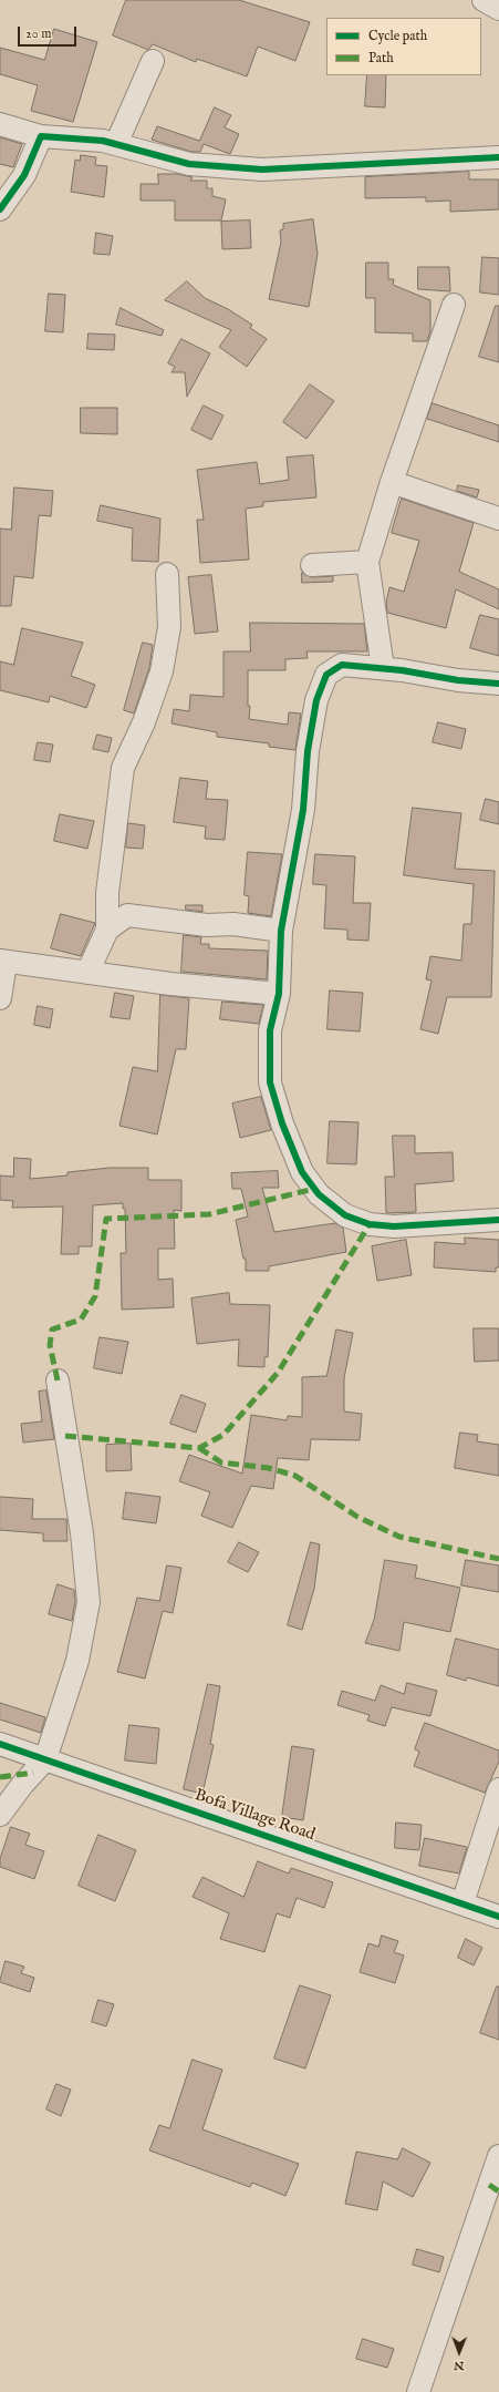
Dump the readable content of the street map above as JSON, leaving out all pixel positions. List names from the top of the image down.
{
  "streets": {
    "street": ["Bofa Village Road"]
  },
  "legend": ["Cycle path", "Path"],
  "scale_bar": "20 m",
  "north": "bottom"
}
